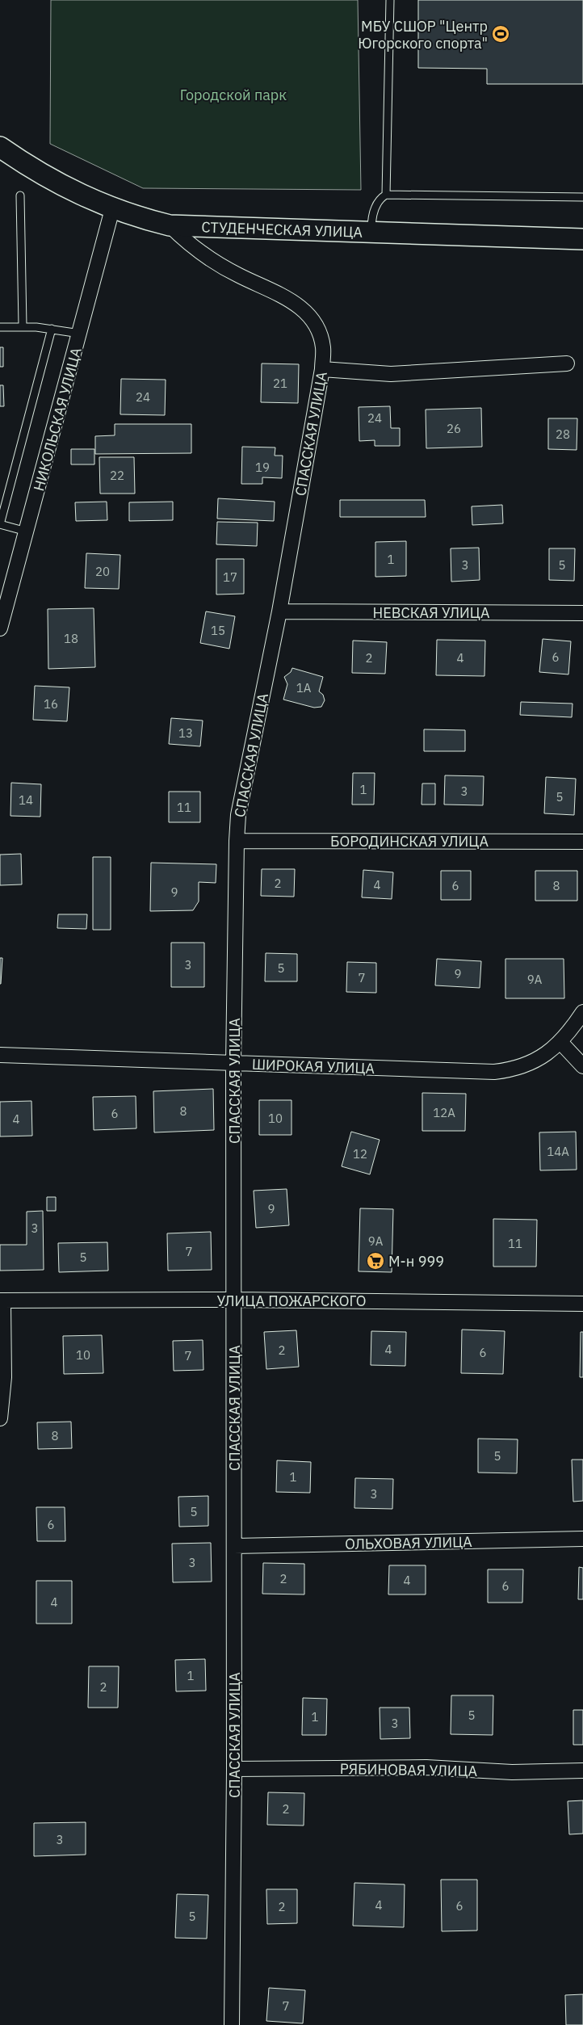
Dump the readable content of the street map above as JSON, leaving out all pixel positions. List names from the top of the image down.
{
  "streets": {
    "street": [
      "СТУДЕНЧЕСКАЯ УЛИЦА",
      "НИКОЛЬСКАЯ УЛИЦА",
      "СПАССКАЯ УЛИЦА",
      "НЕВСКАЯ УЛИЦА",
      "БОРОДИНСКАЯ УЛИЦА",
      "ШИРОКАЯ УЛИЦА",
      "УЛИЦА ПОЖАРСКОГО",
      "ОЛЬХОВАЯ УЛИЦА",
      "РЯБИНОВАЯ УЛИЦА"
    ]
  },
  "crossings": [
    ["СТУДЕНЧЕСКАЯ УЛИЦА", "НИКОЛЬСКАЯ УЛИЦА"],
    ["СТУДЕНЧЕСКАЯ УЛИЦА", "СПАССКАЯ УЛИЦА"],
    ["СПАССКАЯ УЛИЦА", "НЕВСКАЯ УЛИЦА"],
    ["СПАССКАЯ УЛИЦА", "БОРОДИНСКАЯ УЛИЦА"],
    ["СПАССКАЯ УЛИЦА", "ШИРОКАЯ УЛИЦА"],
    ["СПАССКАЯ УЛИЦА", "УЛИЦА ПОЖАРСКОГО"],
    ["СПАССКАЯ УЛИЦА", "ОЛЬХОВАЯ УЛИЦА"],
    ["СПАССКАЯ УЛИЦА", "РЯБИНОВАЯ УЛИЦА"]
  ],
  "parks": ["Городской парк"],
  "places": {
    "sports": ["МБУ СШОР \"Центр Югорского спорта\""],
    "supermarket": ["М-н 999"]
  },
  "house_numbers": [
    "21",
    "24",
    "24",
    "26",
    "28",
    "19",
    "22",
    "1",
    "3",
    "5",
    "20",
    "17",
    "15",
    "18",
    "6",
    "2",
    "4",
    "1А",
    "16",
    "13",
    "1",
    "3",
    "5",
    "14",
    "11",
    "2",
    "4",
    "6",
    "8",
    "9",
    "3",
    "5",
    "9",
    "7",
    "9А",
    "8",
    "12А",
    "6",
    "10",
    "4",
    "14А",
    "12",
    "9",
    "3",
    "9А",
    "11",
    "7",
    "5",
    "4",
    "2",
    "6",
    "10",
    "7",
    "8",
    "5",
    "1",
    "3",
    "5",
    "6",
    "3",
    "2",
    "4",
    "6",
    "4",
    "1",
    "2",
    "5",
    "1",
    "3",
    "2",
    "3",
    "4",
    "6",
    "2",
    "5",
    "7"
  ]
}
